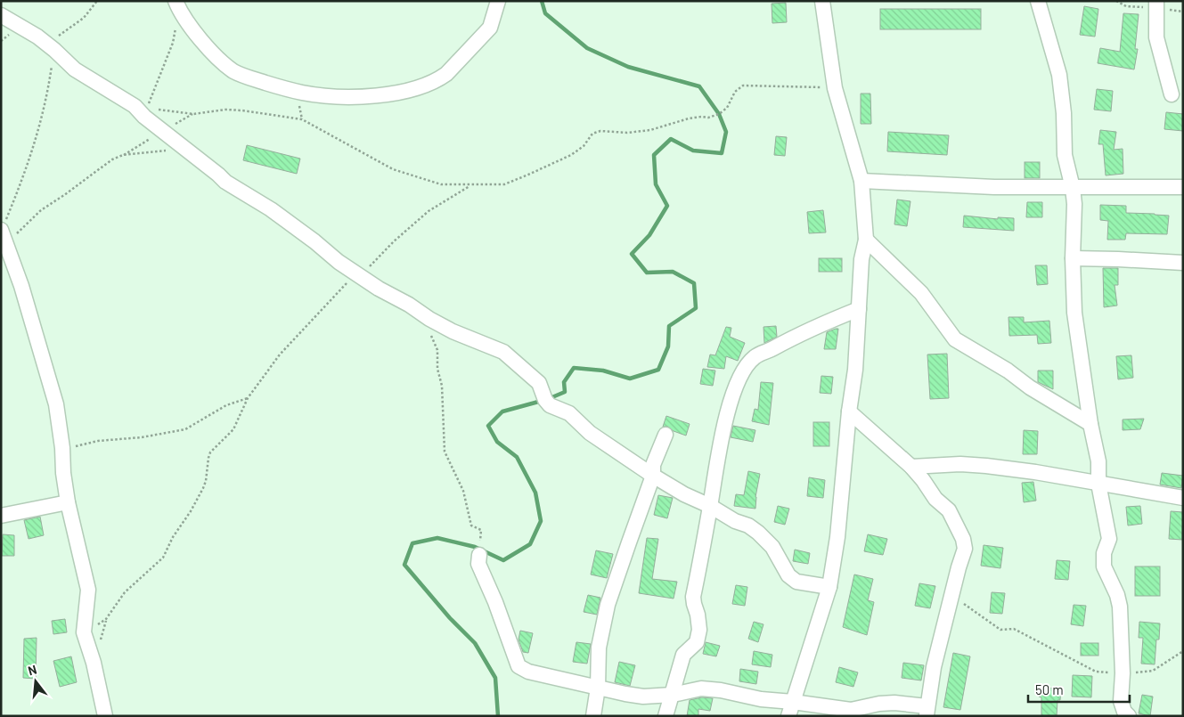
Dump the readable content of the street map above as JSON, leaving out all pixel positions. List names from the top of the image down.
{
  "scale_bar": "50 m",
  "north": "top"
}
